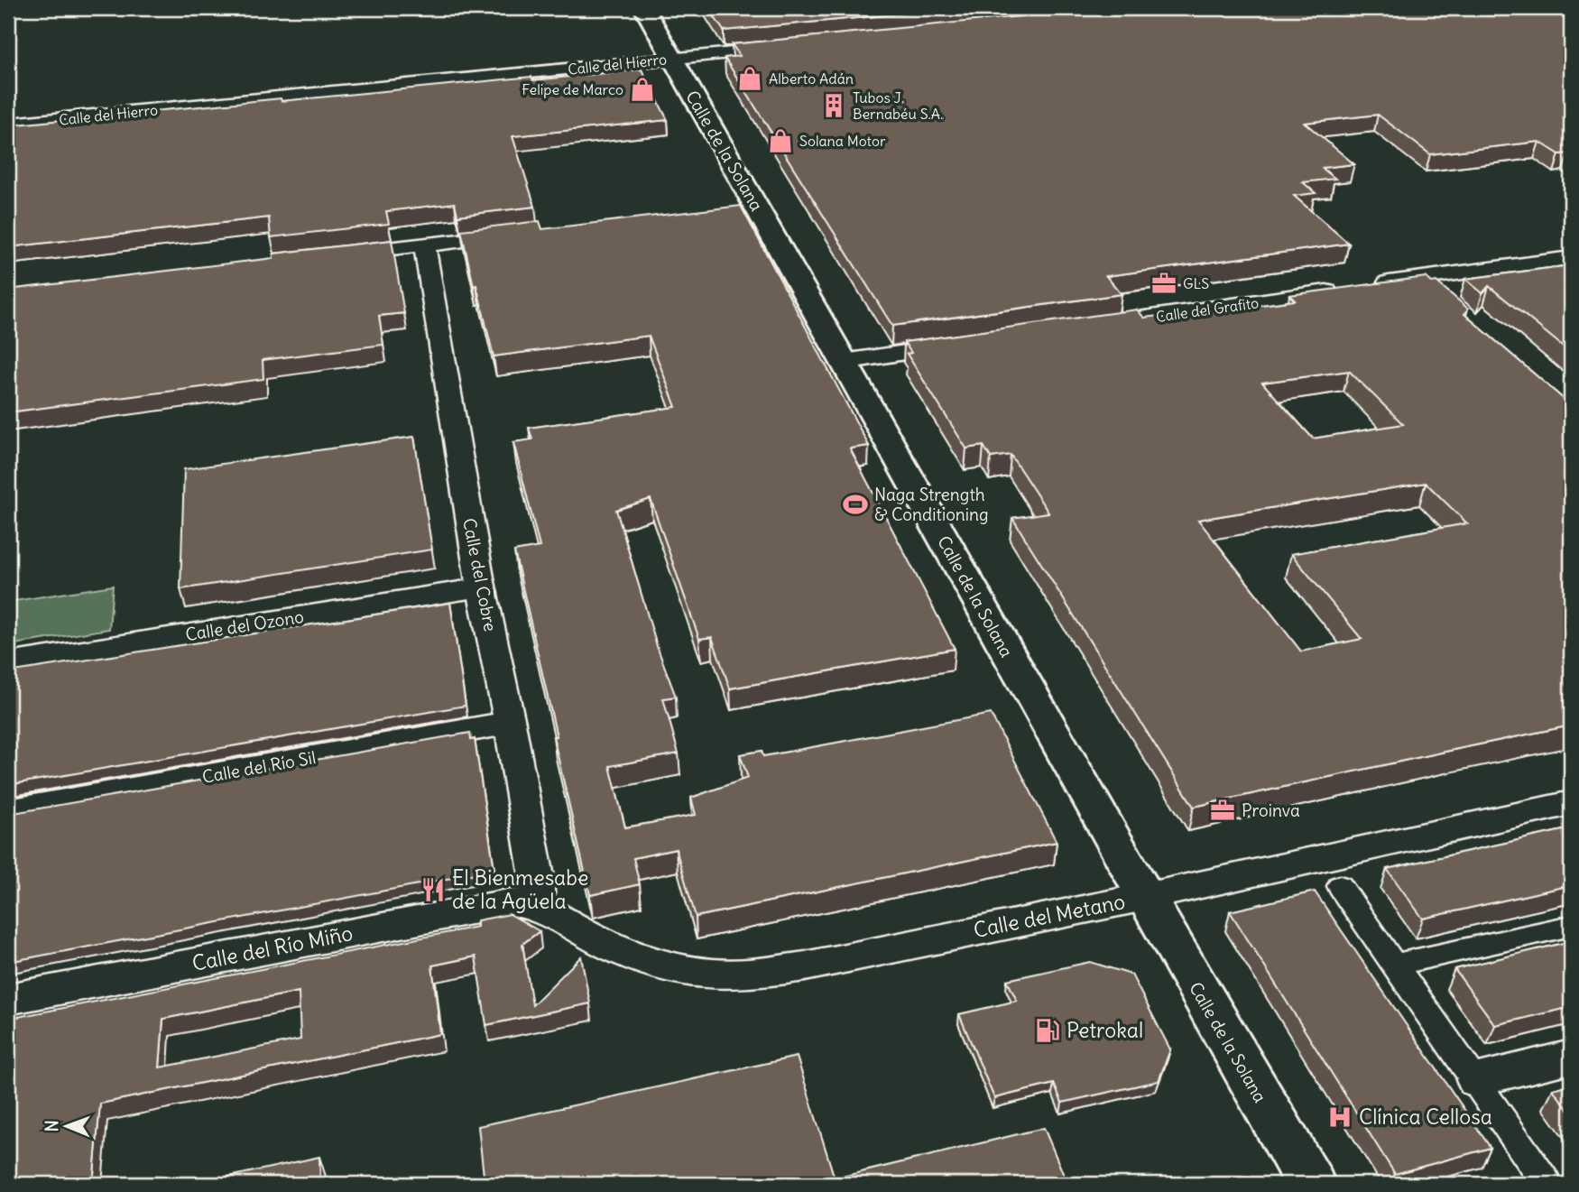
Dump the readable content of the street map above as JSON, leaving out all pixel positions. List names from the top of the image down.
{
  "streets": {
    "street": [
      "Calle del Hierro",
      "Calle de la Solana",
      "Calle del Grafito",
      "Calle del Cobre",
      "Calle del Ozono",
      "Calle del Río Sil",
      "Calle del Metano",
      "Calle del Río Miño"
    ]
  },
  "crossings": [
    ["Calle del Hierro", "Calle de la Solana"],
    ["Calle de la Solana", "Calle del Metano"],
    ["Calle del Cobre", "Calle del Ozono"],
    ["Calle del Cobre", "Calle del Río Sil"],
    ["Calle del Cobre", "Calle del Metano"],
    ["Calle del Cobre", "Calle del Río Miño"],
    ["Calle del Metano", "Calle del Río Miño"]
  ],
  "places": {
    "shop": ["Alberto Adán", "Felipe de Marco", "Solana Motor"],
    "building": ["Tubos J. Bernabéu S.A."],
    "office": ["GLS", "Proinva"],
    "sports": ["Naga Strength & Conditioning"],
    "restaurant": ["El Bienmesabe de la Agüela"],
    "fuel station": ["Petrokal"],
    "hospital": ["Clínica Cellosa"]
  },
  "north": "left"
}
